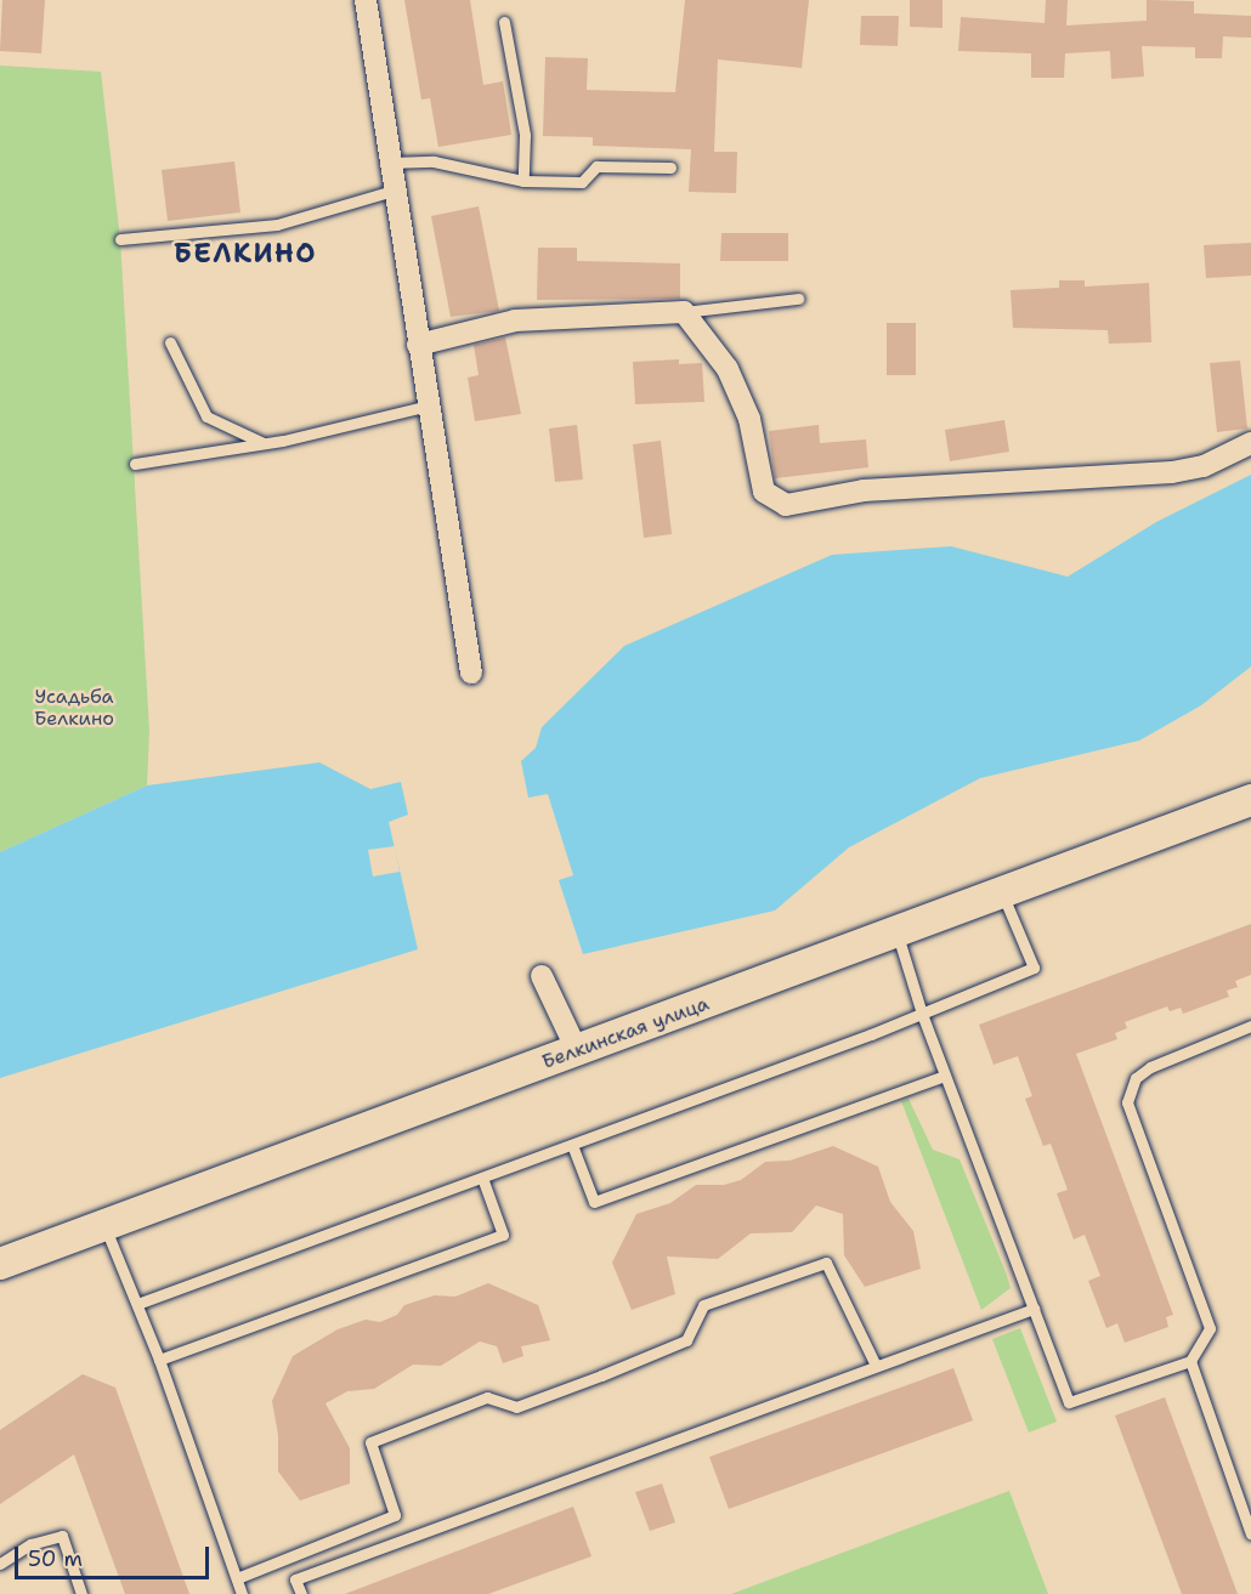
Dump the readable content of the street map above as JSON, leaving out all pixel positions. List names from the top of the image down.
{
  "streets": {
    "street": ["Белкинская улица"]
  },
  "districts": ["БЕЛКИНО"],
  "parks": ["Усадьба Белкино"],
  "scale_bar": "50 m"
}
